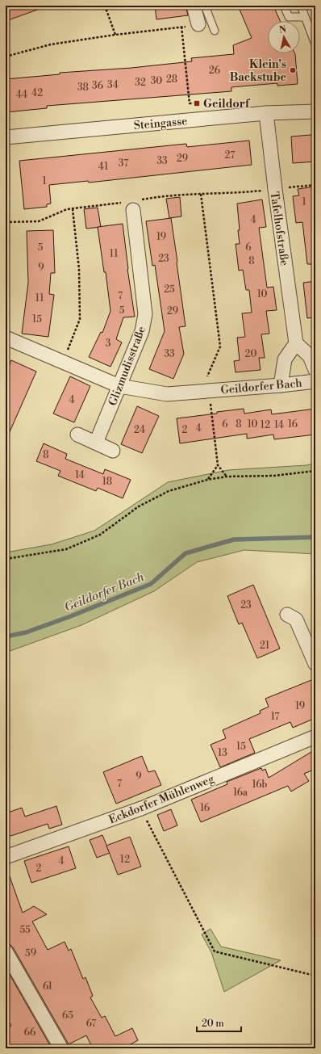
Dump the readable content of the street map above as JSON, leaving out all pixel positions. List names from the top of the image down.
{
  "streets": {
    "street": [
      "Steingasse",
      "Tafelhofstraße",
      "Glizmudisstraße",
      "Geildorfer Bach",
      "Eckdorfer Mühlenweg"
    ]
  },
  "crossings": [
    ["Steingasse", "Tafelhofstraße"],
    ["Glizmudisstraße", "Geildorfer Bach"]
  ],
  "water": ["Geildorfer Bach"],
  "places": {
    "other": ["Klein's Backstube"],
    "transit": ["Geildorf"]
  },
  "house_numbers": [
    "26",
    "28",
    "30",
    "32",
    "34",
    "36",
    "38",
    "42",
    "44",
    "27",
    "29",
    "33",
    "37",
    "41",
    "1",
    "1",
    "4",
    "19",
    "5",
    "6",
    "11",
    "23",
    "8",
    "9",
    "25",
    "10",
    "7",
    "11",
    "5",
    "29",
    "15",
    "3",
    "33",
    "20",
    "4",
    "6",
    "8",
    "10",
    "16",
    "12",
    "14",
    "4",
    "24",
    "2",
    "8",
    "14",
    "18",
    "23",
    "21",
    "19",
    "17",
    "15",
    "13",
    "9",
    "7",
    "16b",
    "16a",
    "16",
    "12",
    "4",
    "2",
    "55",
    "59",
    "61",
    "65",
    "67",
    "66"
  ],
  "scale_bar": "20 m",
  "north": "top"
}
